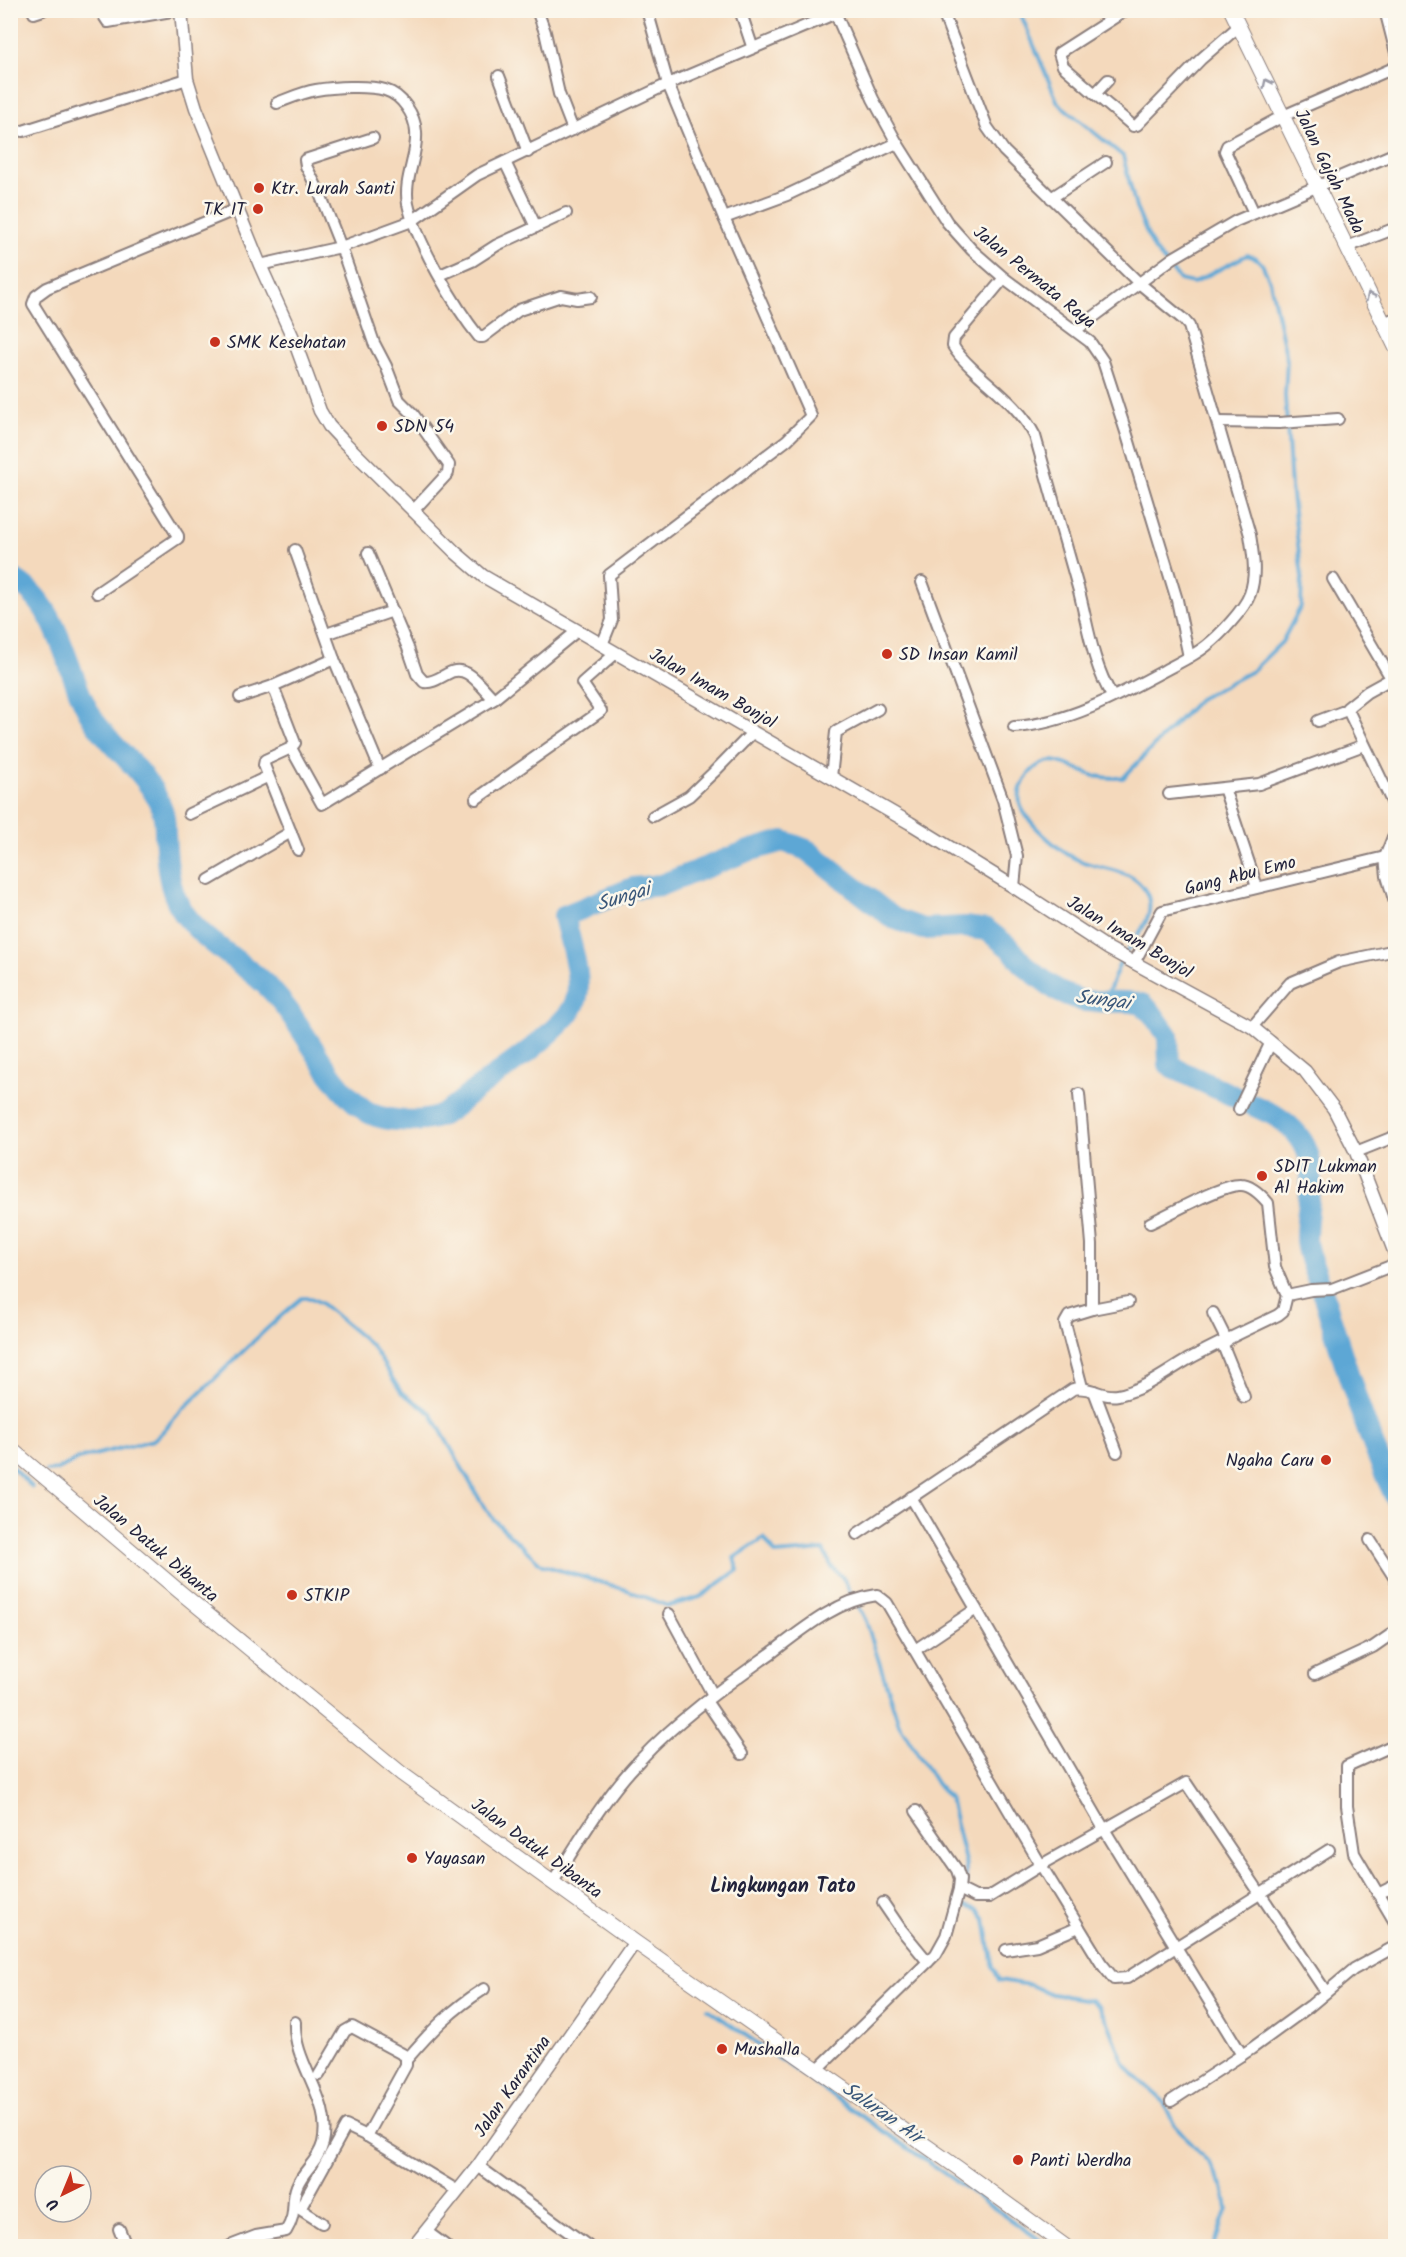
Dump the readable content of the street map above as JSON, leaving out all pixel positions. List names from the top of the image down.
{
  "streets": {
    "main road": ["Jalan Gajah Mada", "Jalan Datuk Dibanta"],
    "street": [
      "Jalan Permata Raya",
      "Jalan Imam Bonjol",
      "Gang Abu Emo",
      "Jalan Karantina"
    ]
  },
  "crossings": [
    ["Jalan Imam Bonjol", "Gang Abu Emo"],
    ["Jalan Datuk Dibanta", "Jalan Karantina"]
  ],
  "one_way": ["Jalan Gajah Mada"],
  "districts": ["Lingkungan Tato"],
  "water": ["Sungai", "Saluran Air"],
  "places": [
    "Ktr. Lurah Santi",
    "TK IT",
    "SMK Kesehatan",
    "SDN 54",
    "SD Insan Kamil",
    "SDIT Lukman Al Hakim",
    "Ngaha Caru",
    "STKIP",
    "Yayasan",
    "Mushalla",
    "Panti Werdha"
  ],
  "north": "bottom left"
}
